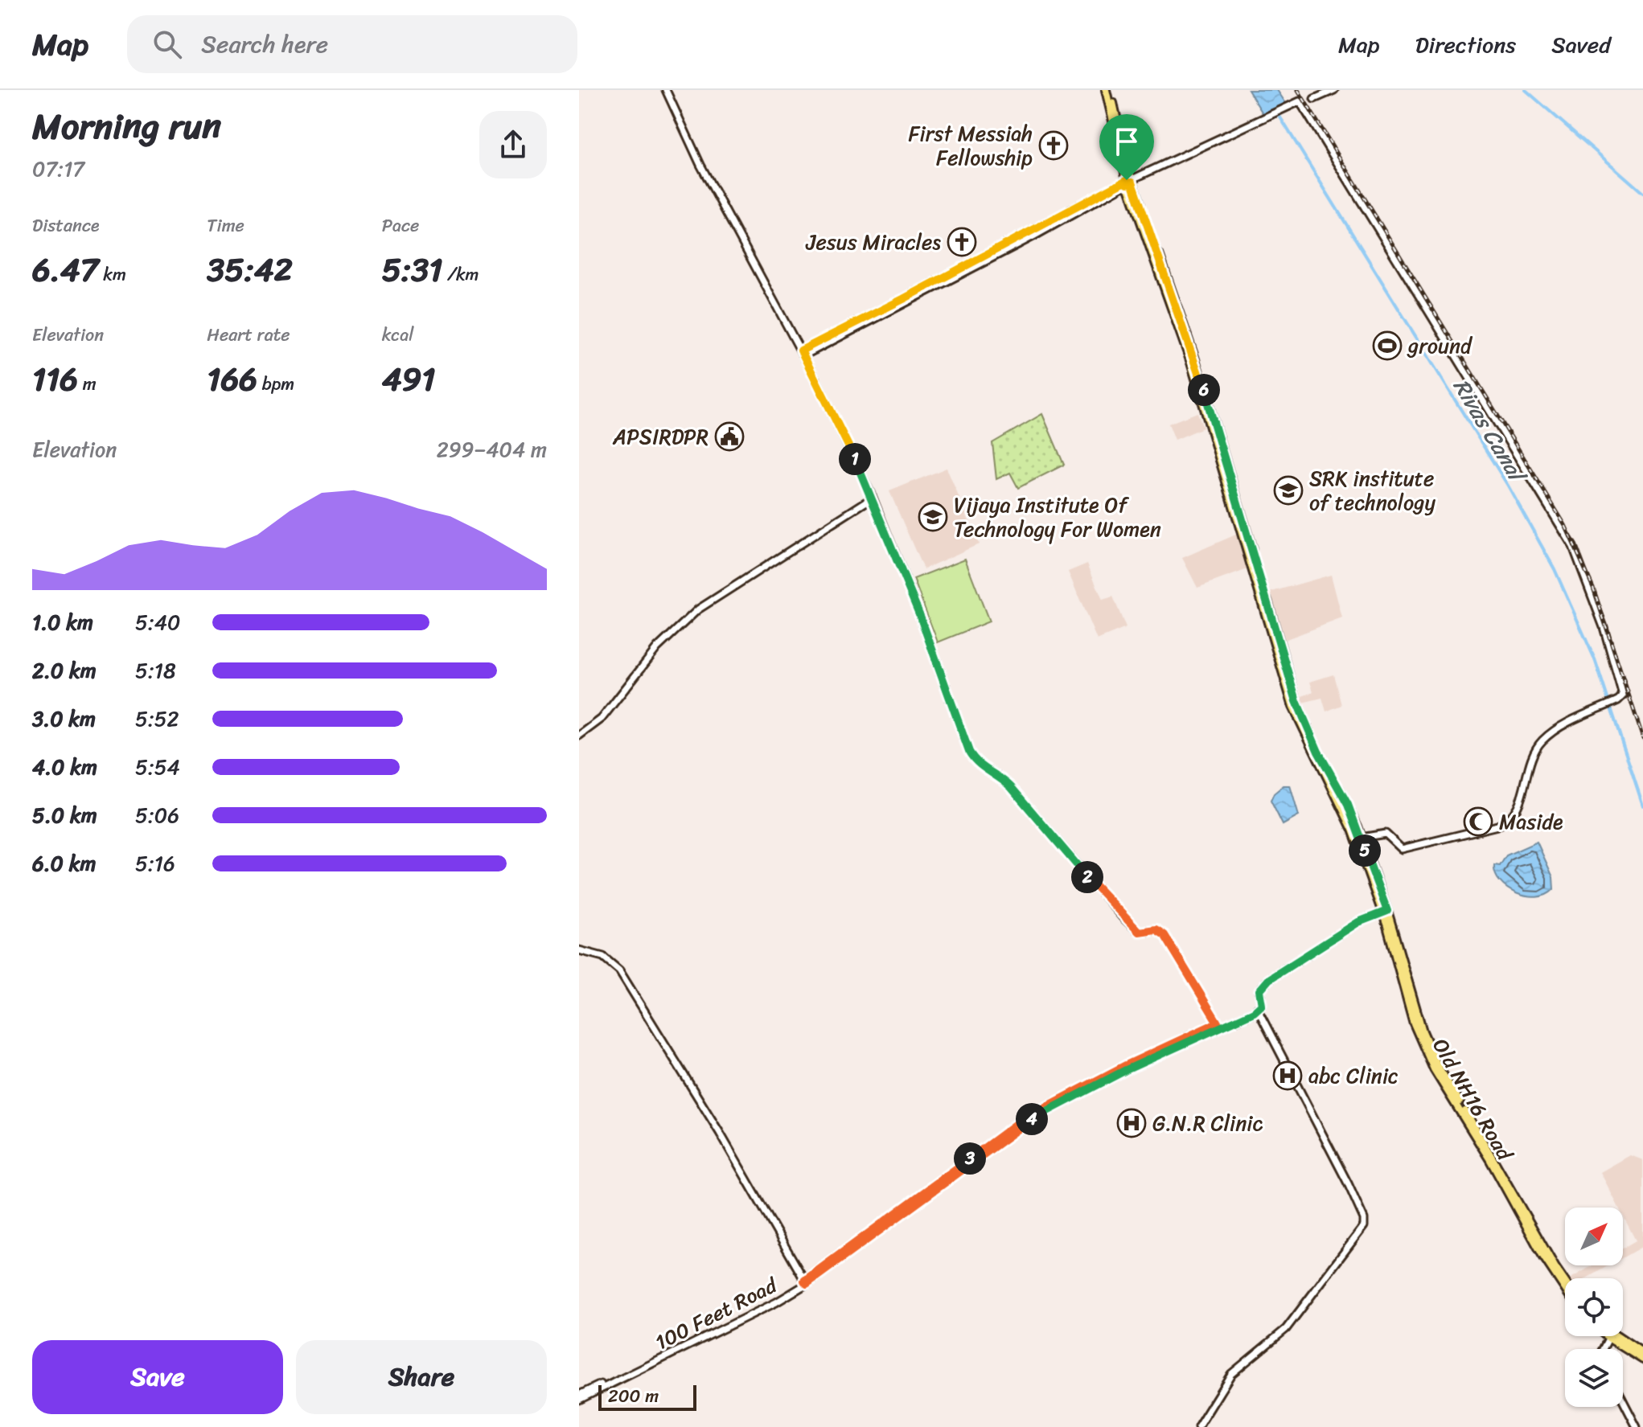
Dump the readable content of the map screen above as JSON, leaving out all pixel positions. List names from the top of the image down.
{
  "streets": {
    "main road": ["Old NH16 Road"],
    "street": ["100 Feet Road"]
  },
  "water": ["Rivas Canal"],
  "places": {
    "church": ["First Messiah Fellowship", "Jesus Miracles"],
    "sports": ["ground"],
    "public building": ["APSIRDPR"],
    "school or university": ["SRK institute of technology", "Vijaya Institute Of Technology For Women"],
    "mosque": ["Maside"],
    "hospital": ["abc Clinic", "G.N.R Clinic"]
  },
  "scale_bar": "200 m",
  "north": "top right",
  "page": {
    "header": "Map",
    "search": "Search here",
    "nav": ["Map", "Directions", "Saved"],
    "heading": ["Morning run", "07:17"],
    "stats": [
      ["Distance", "6.47 km"],
      ["Time", "35:42"],
      ["Pace", "5:31 /km"],
      ["Elevation", "116 m"],
      ["Heart rate", "166 bpm"],
      ["kcal", "491"]
    ],
    "pins": [
      "6",
      "1",
      "5",
      "2",
      "4",
      "3"
    ],
    "chart": ["Elevation", "299–404 m"],
    "list": [
      {
        "name": "1.0 km",
        "note": "5:40"
      },
      {
        "name": "2.0 km",
        "note": "5:18"
      },
      {
        "name": "3.0 km",
        "note": "5:52"
      },
      {
        "name": "4.0 km",
        "note": "5:54"
      },
      {
        "name": "5.0 km",
        "note": "5:06"
      },
      {
        "name": "6.0 km",
        "note": "5:16"
      }
    ],
    "buttons": ["Save", "Share"],
    "scale": "200 m"
  }
}
